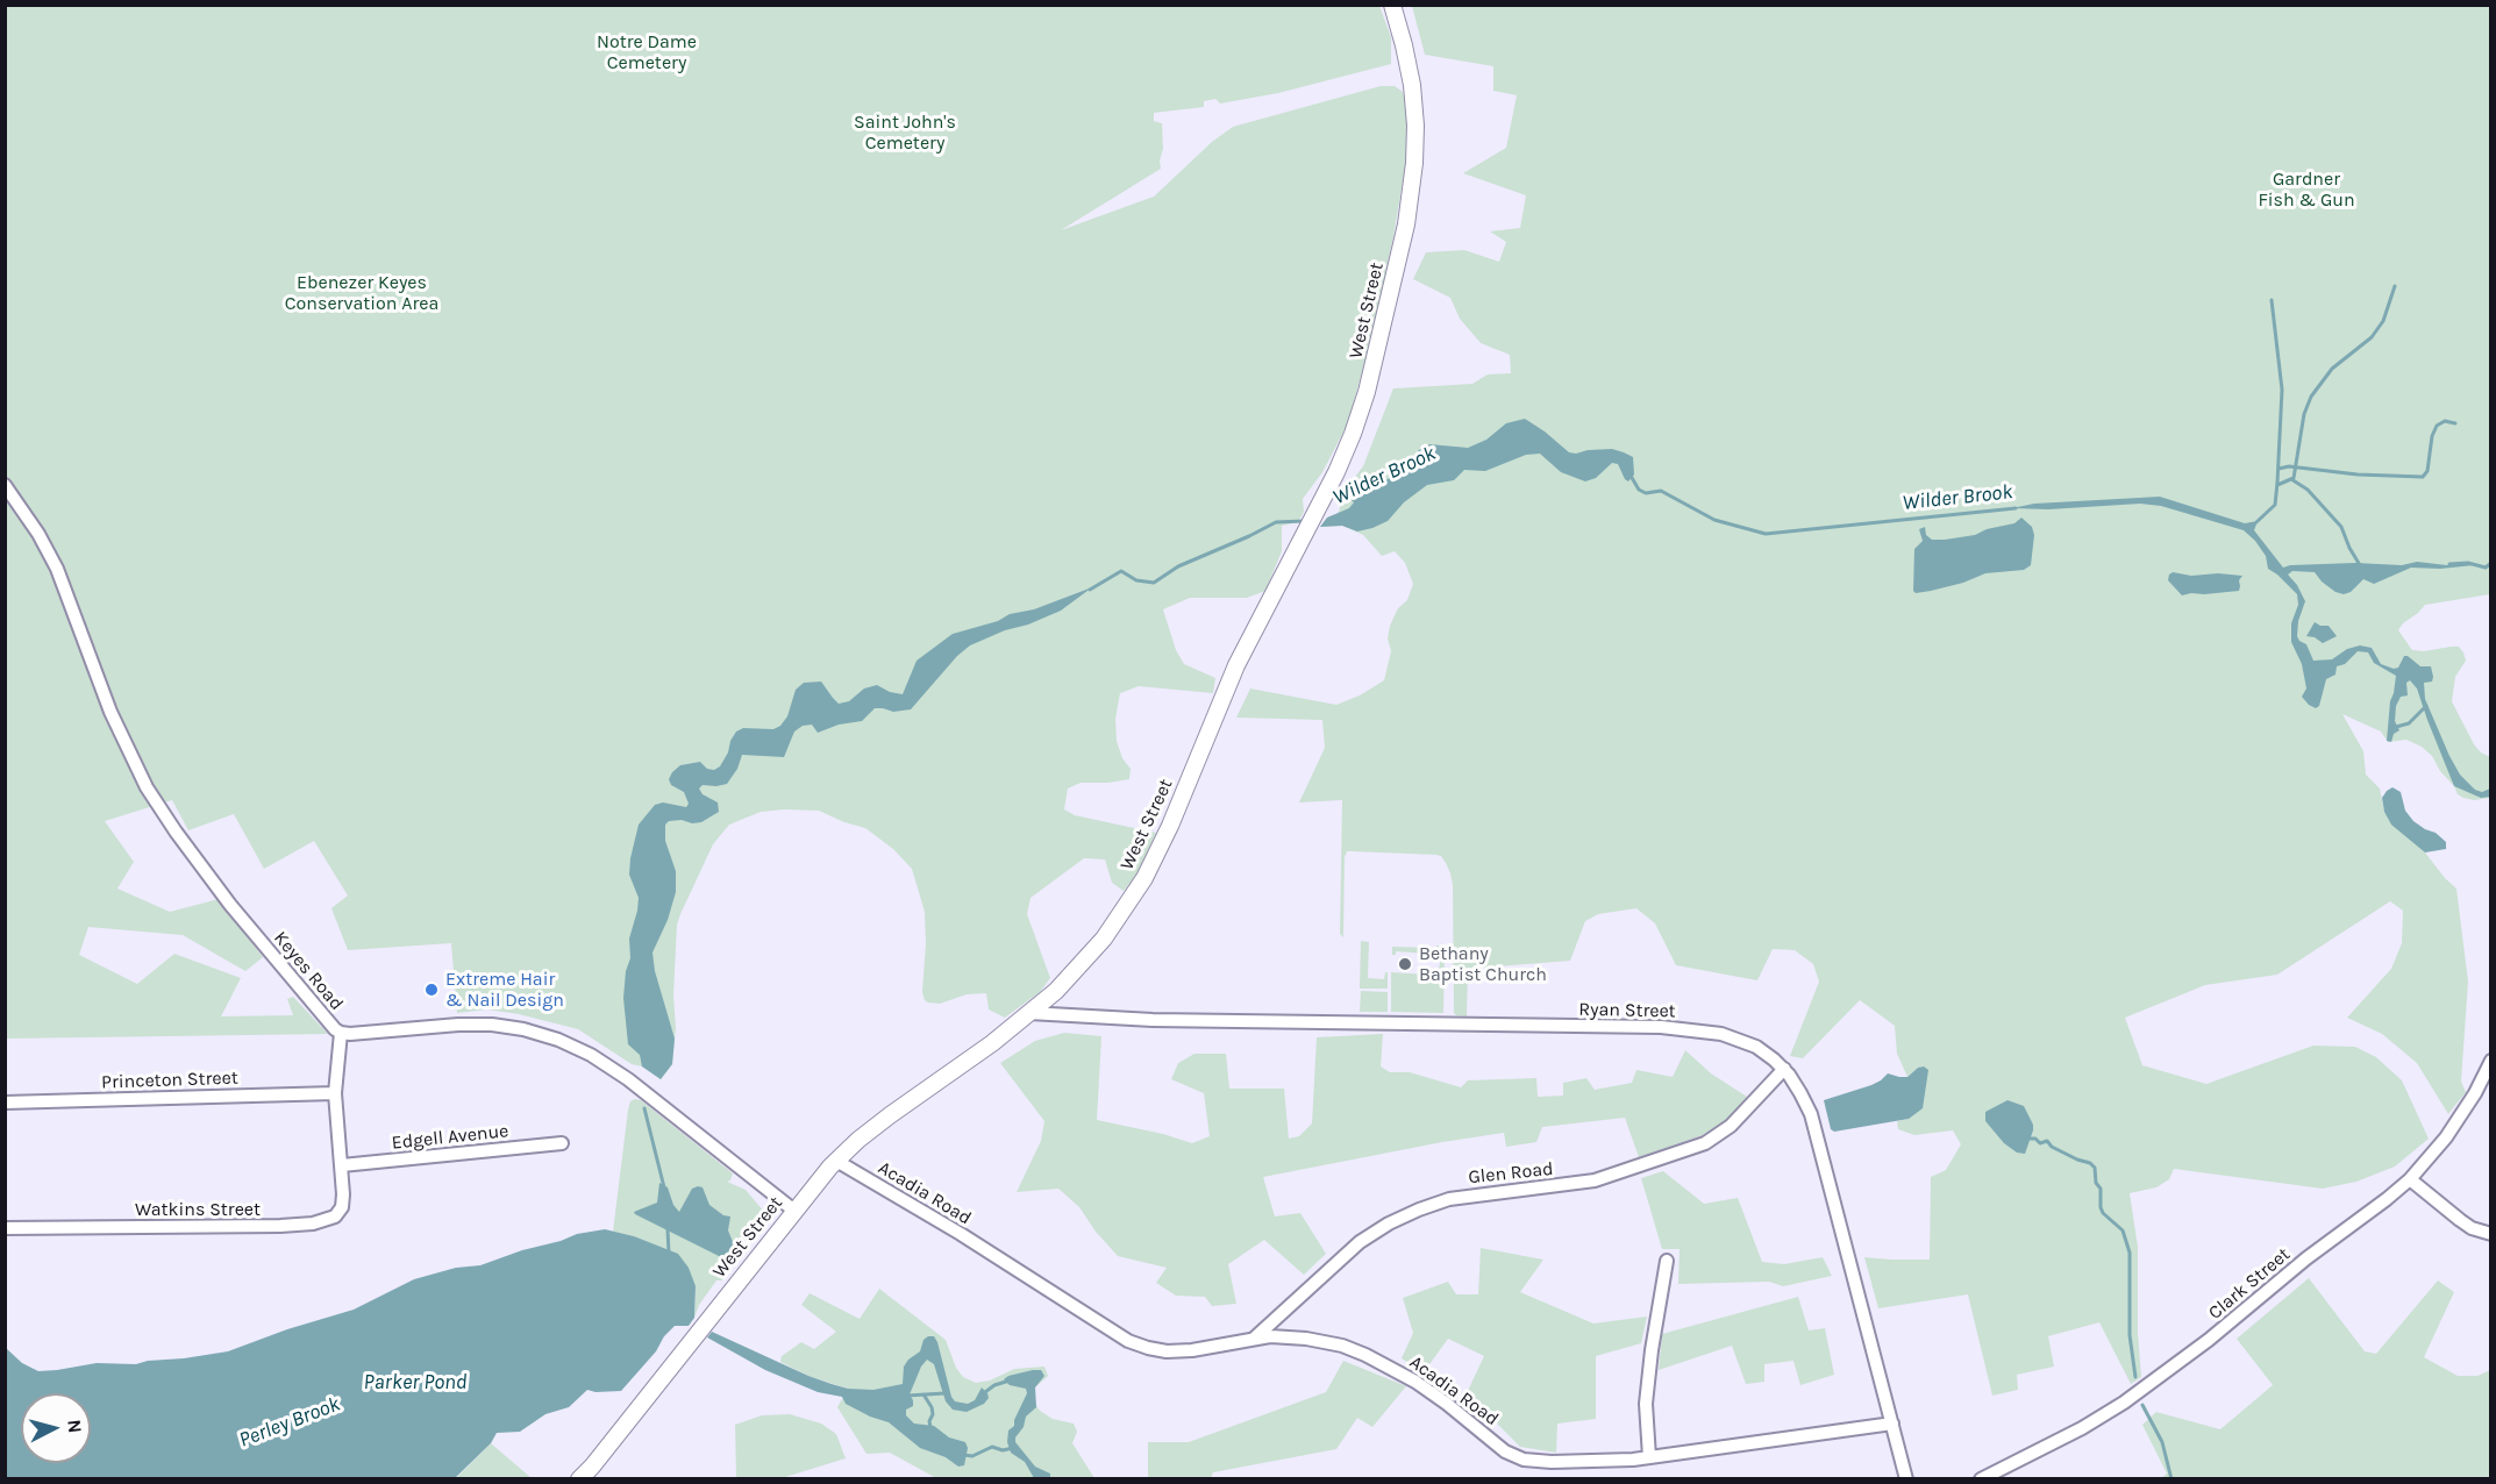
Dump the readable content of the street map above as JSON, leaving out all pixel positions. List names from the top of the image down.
{
  "streets": {
    "main road": ["West Street"],
    "street": [
      "Keyes Road",
      "Ryan Street",
      "Princeton Street",
      "Edgell Avenue",
      "Glen Road",
      "Acadia Road",
      "Watkins Street",
      "Clark Street"
    ]
  },
  "crossings": [
    ["West Street", "Keyes Road"],
    ["West Street", "Ryan Street"],
    ["West Street", "Acadia Road"],
    ["Ryan Street", "Glen Road"],
    ["Ryan Street", "Acadia Road"],
    ["Edgell Avenue", "Watkins Street"],
    ["Glen Road", "Acadia Road"]
  ],
  "water": ["Wilder Brook", "Parker Pond", "Perley Brook"],
  "parks": [
    "Notre Dame Cemetery",
    "Saint John's Cemetery",
    "Gardner Fish & Gun",
    "Ebenezer Keyes Conservation Area"
  ],
  "places": ["Bethany Baptist Church", "Extreme Hair & Nail Design"],
  "north": "right"
}
